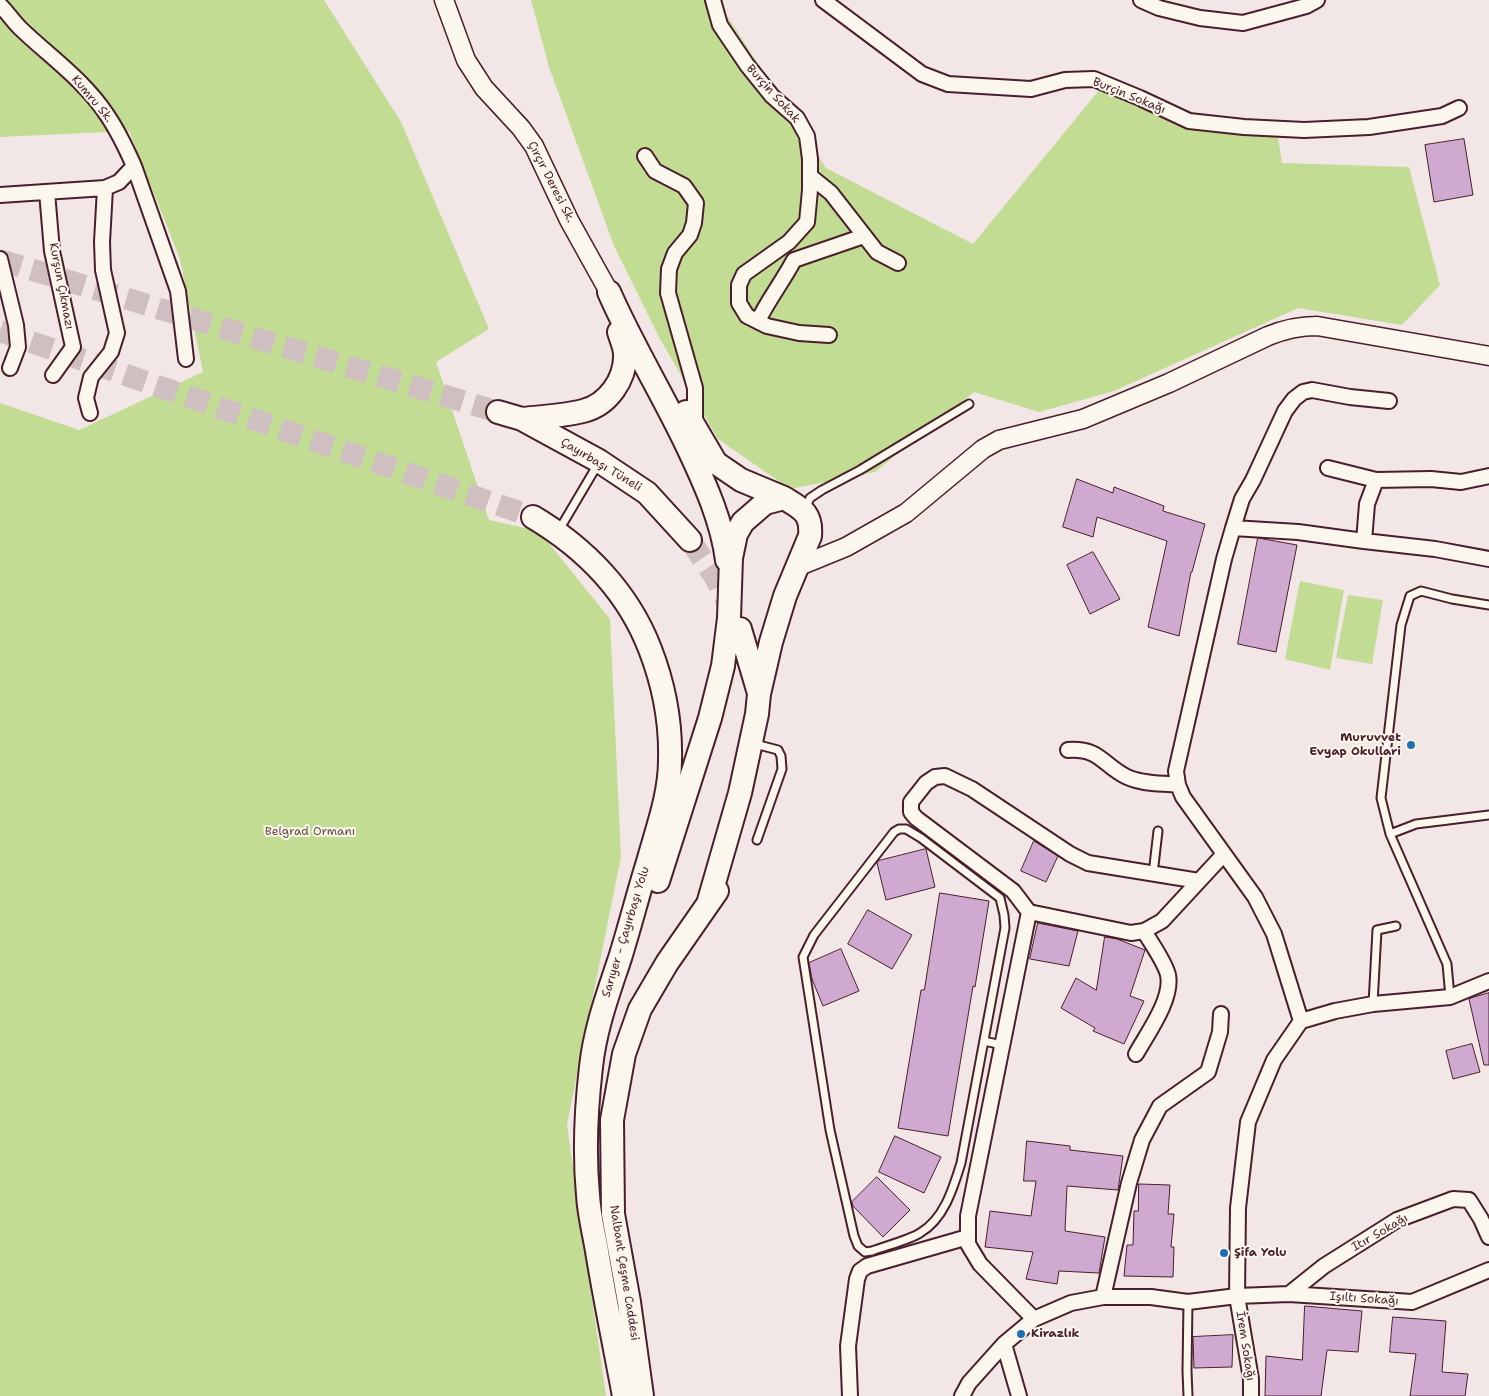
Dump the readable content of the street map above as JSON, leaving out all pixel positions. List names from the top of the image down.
{
  "streets": {
    "main road": ["Çayırbaşı Tüneli", "Sarıyer - Çayırbaşı Yolu", "Nalbant Çeşme Caddesi"],
    "street": [
      "Burçin Sokak",
      "Burçin Sokağı",
      "Kumru Sk.",
      "Çırçır Deresi Sk.",
      "Kurşun Çıkmazı",
      "Itır Sokağı",
      "Işıltı Sokağı",
      "İrem Sokağı"
    ]
  },
  "crossings": [
    ["Itır Sokağı", "Işıltı Sokağı"],
    ["Işıltı Sokağı", "İrem Sokağı"]
  ],
  "parks": ["Belgrad Ormanı"],
  "places": ["Muruvvet Evyap Okullari", "Şifa Yolu", "Kirazlık"]
}
